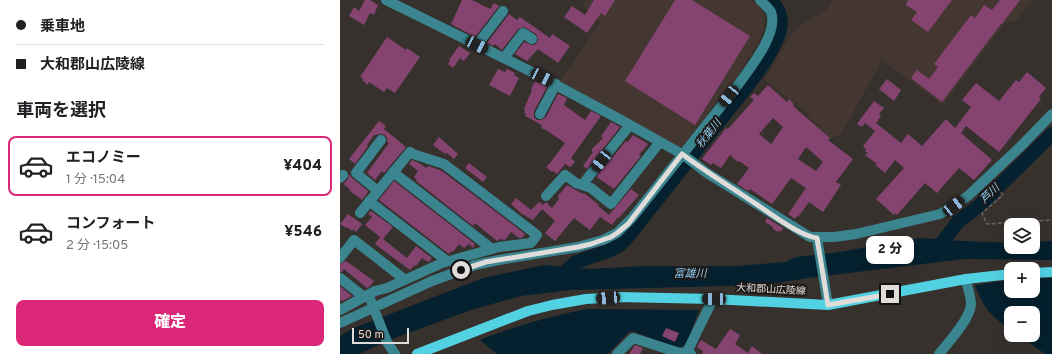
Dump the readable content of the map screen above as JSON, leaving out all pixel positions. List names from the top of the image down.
{
  "streets": {
    "main road": ["大和郡山広陵線"]
  },
  "water": ["秋葉川", "芦川", "富雄川"],
  "scale_bar": "50 m",
  "page": {
    "banner": ["乗車地", "大和郡山広陵線"],
    "heading": "車両を選択",
    "list": [
      {
        "name": "エコノミー",
        "note": "1 分 · 15:04",
        "value": "¥404"
      },
      {
        "name": "コンフォート",
        "note": "2 分 · 15:05",
        "value": "¥546"
      }
    ],
    "map_buttons": ["+", "−"],
    "bubble": "2 分",
    "buttons": "確定",
    "scale": "50 m"
  }
}
